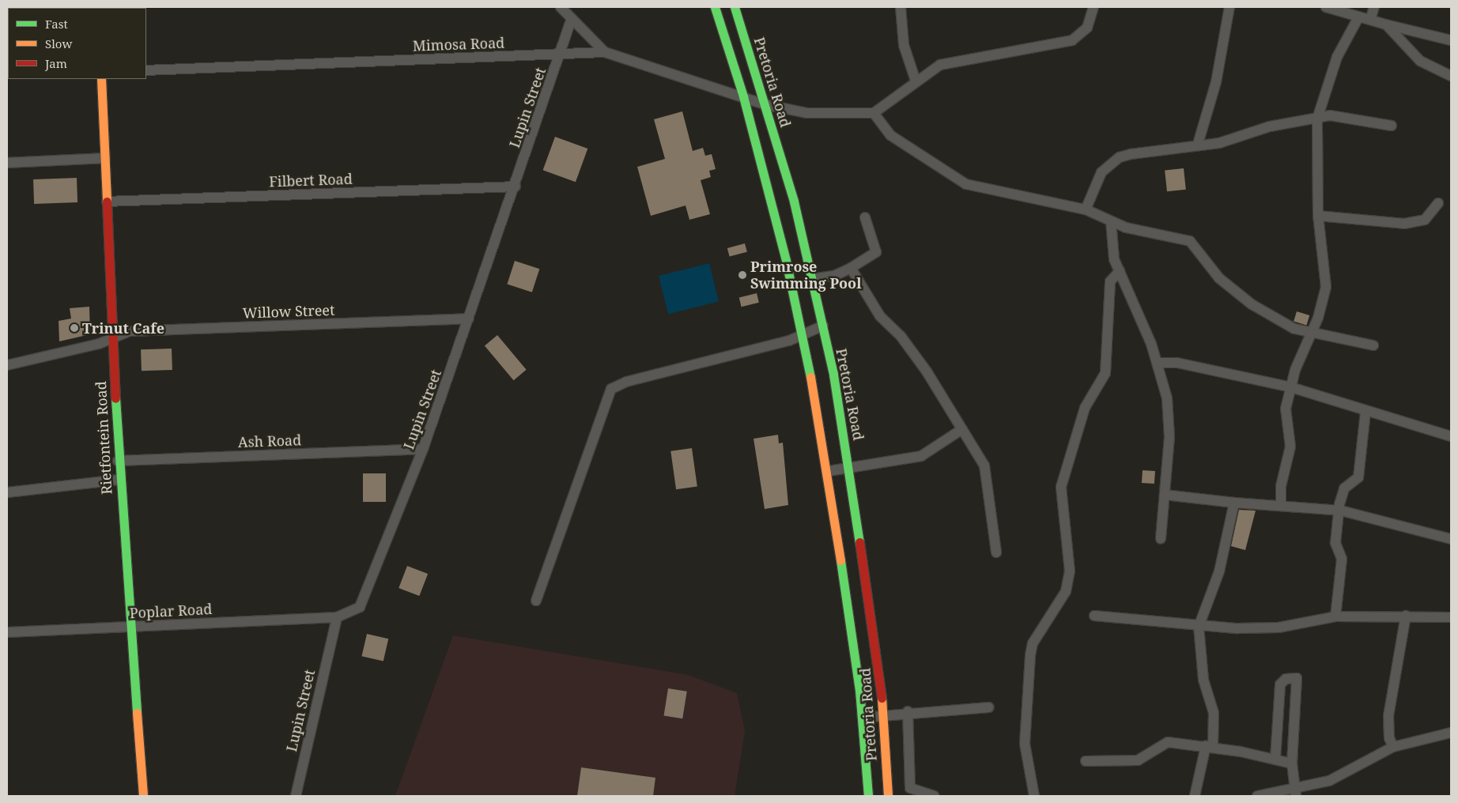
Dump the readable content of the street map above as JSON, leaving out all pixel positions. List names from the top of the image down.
{
  "streets": {
    "main road": ["Pretoria Road", "Rietfontein Road"],
    "street": [
      "Mimosa Road",
      "Lupin Street",
      "Filbert Road",
      "Willow Street",
      "Ash Road",
      "Poplar Road"
    ]
  },
  "crossings": [
    ["Mimosa Road", "Pretoria Road"],
    ["Mimosa Road", "Lupin Street"],
    ["Lupin Street", "Filbert Road"],
    ["Lupin Street", "Willow Street"],
    ["Lupin Street", "Ash Road"],
    ["Lupin Street", "Poplar Road"],
    ["Filbert Road", "Rietfontein Road"],
    ["Willow Street", "Rietfontein Road"],
    ["Rietfontein Road", "Ash Road"],
    ["Rietfontein Road", "Poplar Road"]
  ],
  "places": ["Primrose Swimming Pool", "Trinut Cafe"],
  "legend": ["Fast", "Slow", "Jam"]
}
